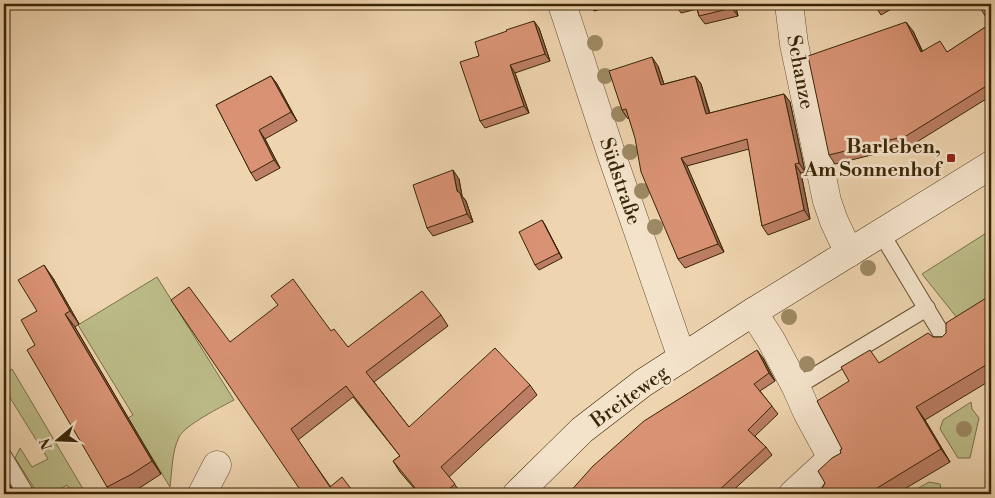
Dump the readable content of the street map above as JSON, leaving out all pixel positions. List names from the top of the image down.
{
  "streets": {
    "street": ["Schanze", "Südstraße", "Breiteweg"]
  },
  "crossings": [
    ["Schanze", "Breiteweg"],
    ["Südstraße", "Breiteweg"]
  ],
  "places": {
    "transit": ["Barleben, Am Sonnenhof"]
  },
  "north": "left"
}
